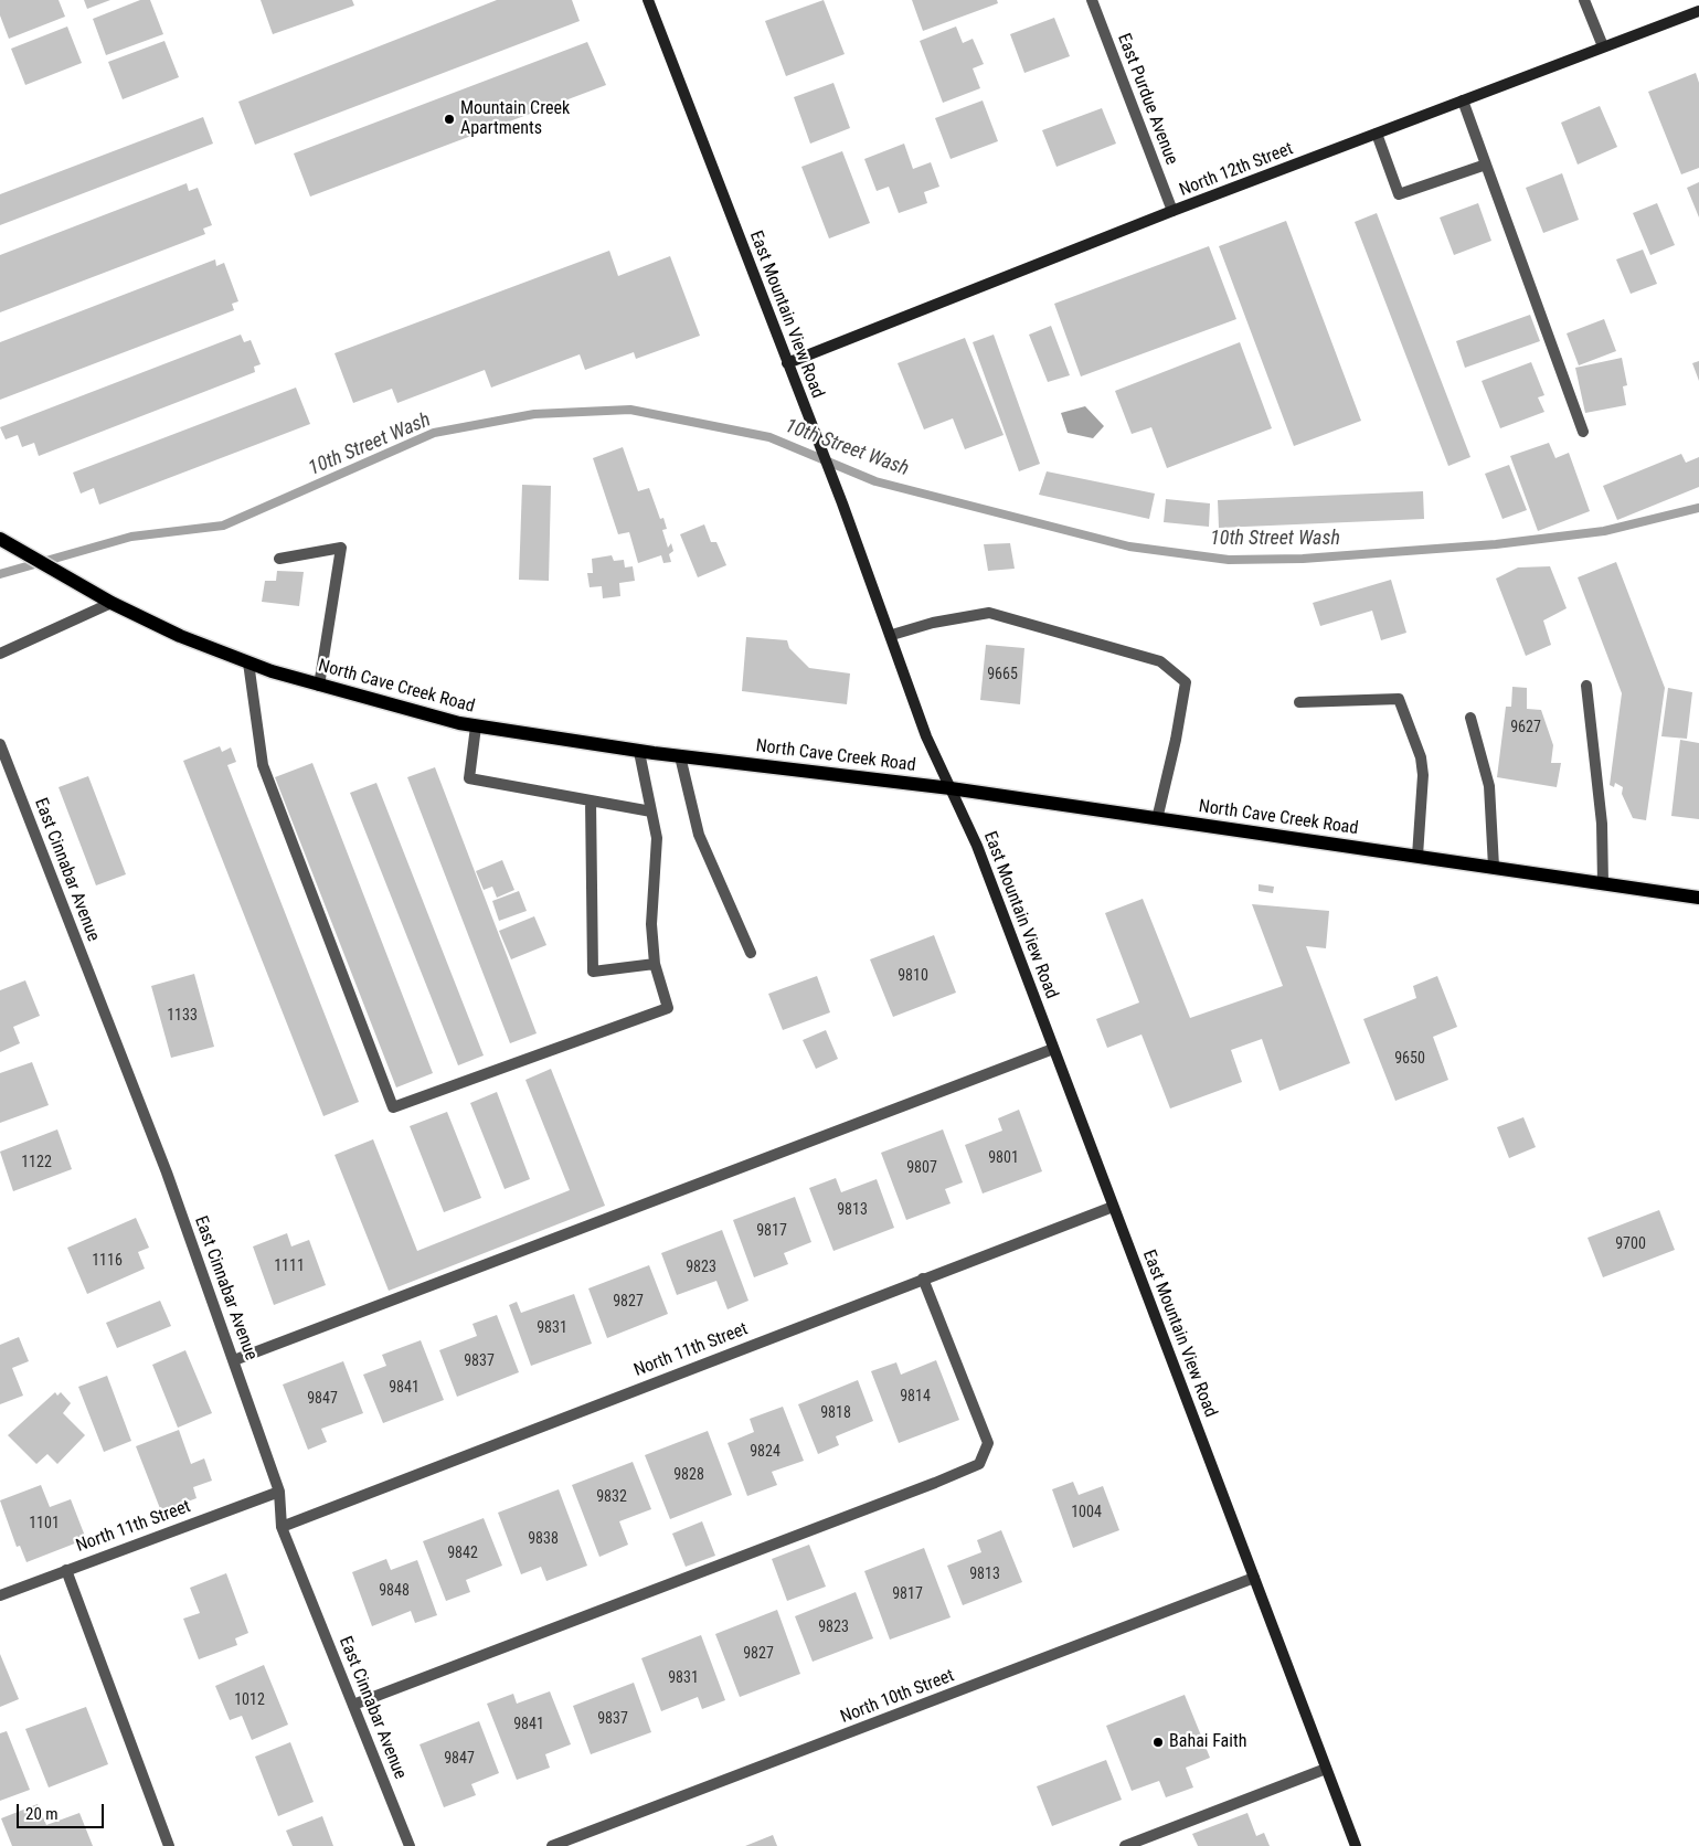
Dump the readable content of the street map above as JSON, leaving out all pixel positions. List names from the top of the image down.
{
  "streets": {
    "main road": ["North Cave Creek Road"],
    "street": [
      "East Purdue Avenue",
      "North 12th Street",
      "East Mountain View Road",
      "East Cinnabar Avenue",
      "North 11th Street",
      "North 10th Street"
    ]
  },
  "crossings": [
    ["East Purdue Avenue", "North 12th Street"],
    ["North 12th Street", "East Mountain View Road"],
    ["East Mountain View Road", "North Cave Creek Road"],
    ["East Mountain View Road", "North 11th Street"],
    ["East Mountain View Road", "North 10th Street"],
    ["East Cinnabar Avenue", "North 11th Street"]
  ],
  "water": ["10th Street Wash"],
  "places": ["Mountain Creek Apartments", "Bahai Faith"],
  "house_numbers": [
    "9665",
    "9627",
    "9810",
    "1133",
    "9650",
    "9801",
    "1122",
    "9807",
    "9813",
    "9817",
    "9700",
    "1116",
    "1111",
    "9823",
    "9827",
    "9831",
    "9837",
    "9841",
    "9814",
    "9847",
    "9818",
    "9824",
    "9828",
    "9832",
    "1004",
    "1101",
    "9838",
    "9842",
    "9813",
    "9848",
    "9817",
    "9823",
    "9827",
    "9831",
    "1012",
    "9837",
    "9841",
    "9847"
  ],
  "scale_bar": "20 m"
}
